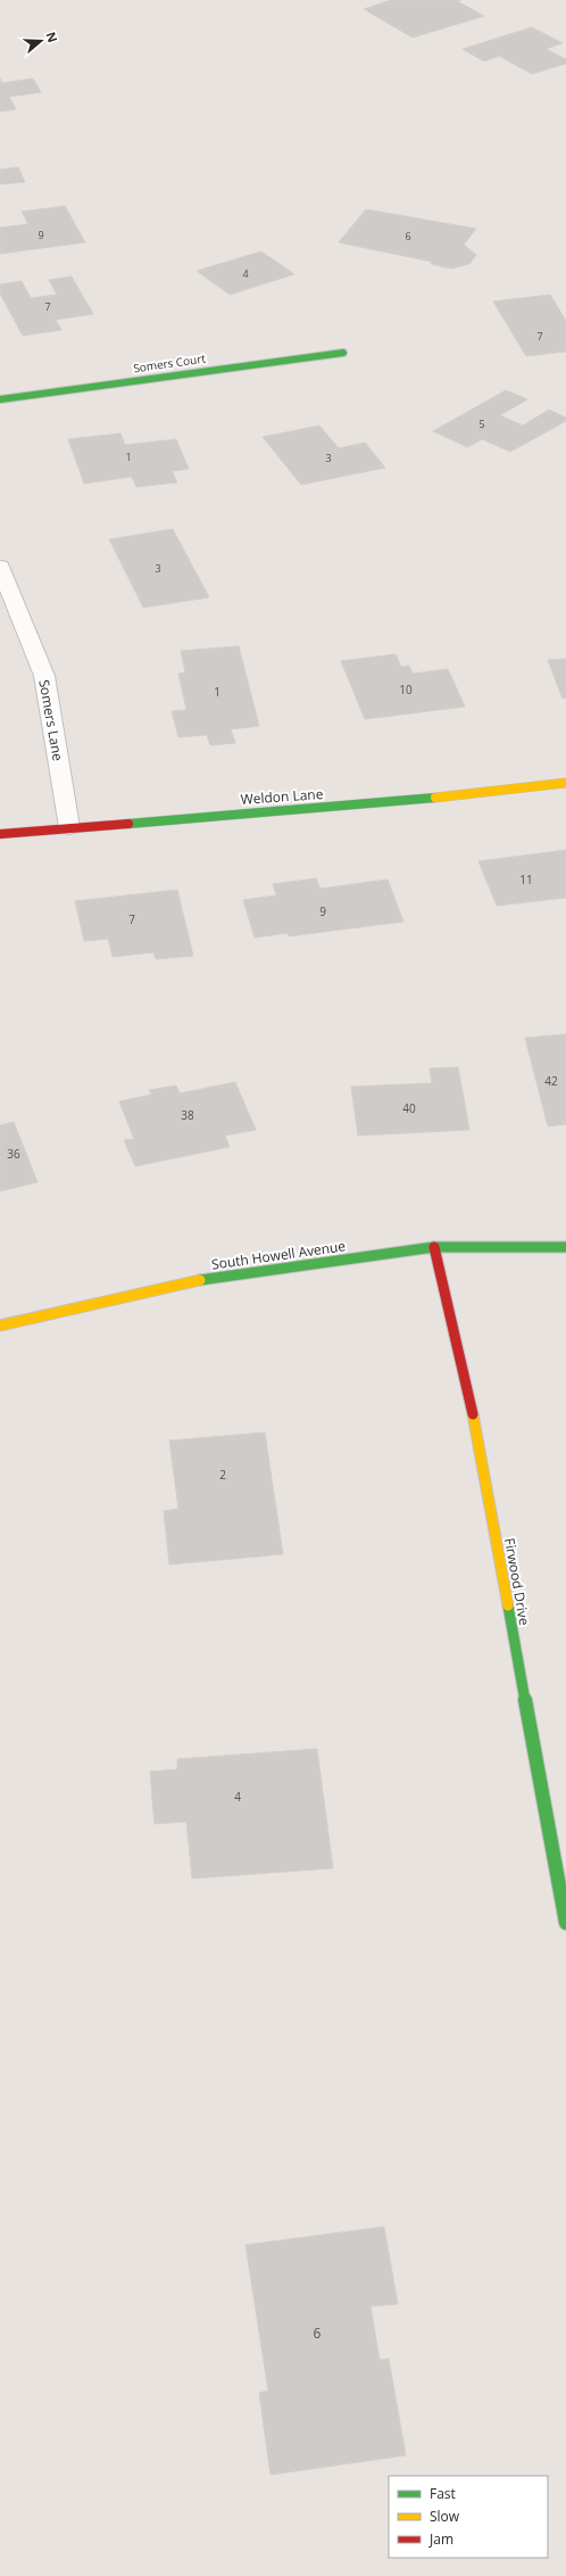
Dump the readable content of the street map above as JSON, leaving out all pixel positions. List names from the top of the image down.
{
  "streets": {
    "street": [
      "Somers Court",
      "Somers Lane",
      "Weldon Lane",
      "South Howell Avenue",
      "Firwood Drive"
    ]
  },
  "crossings": [
    ["Somers Lane", "Weldon Lane"],
    ["South Howell Avenue", "Firwood Drive"]
  ],
  "house_numbers": [
    "9",
    "6",
    "4",
    "7",
    "7",
    "5",
    "1",
    "3",
    "3",
    "10",
    "1",
    "11",
    "9",
    "7",
    "42",
    "40",
    "38",
    "36",
    "2",
    "4",
    "6"
  ],
  "legend": ["Fast", "Slow", "Jam"],
  "north": "right"
}
